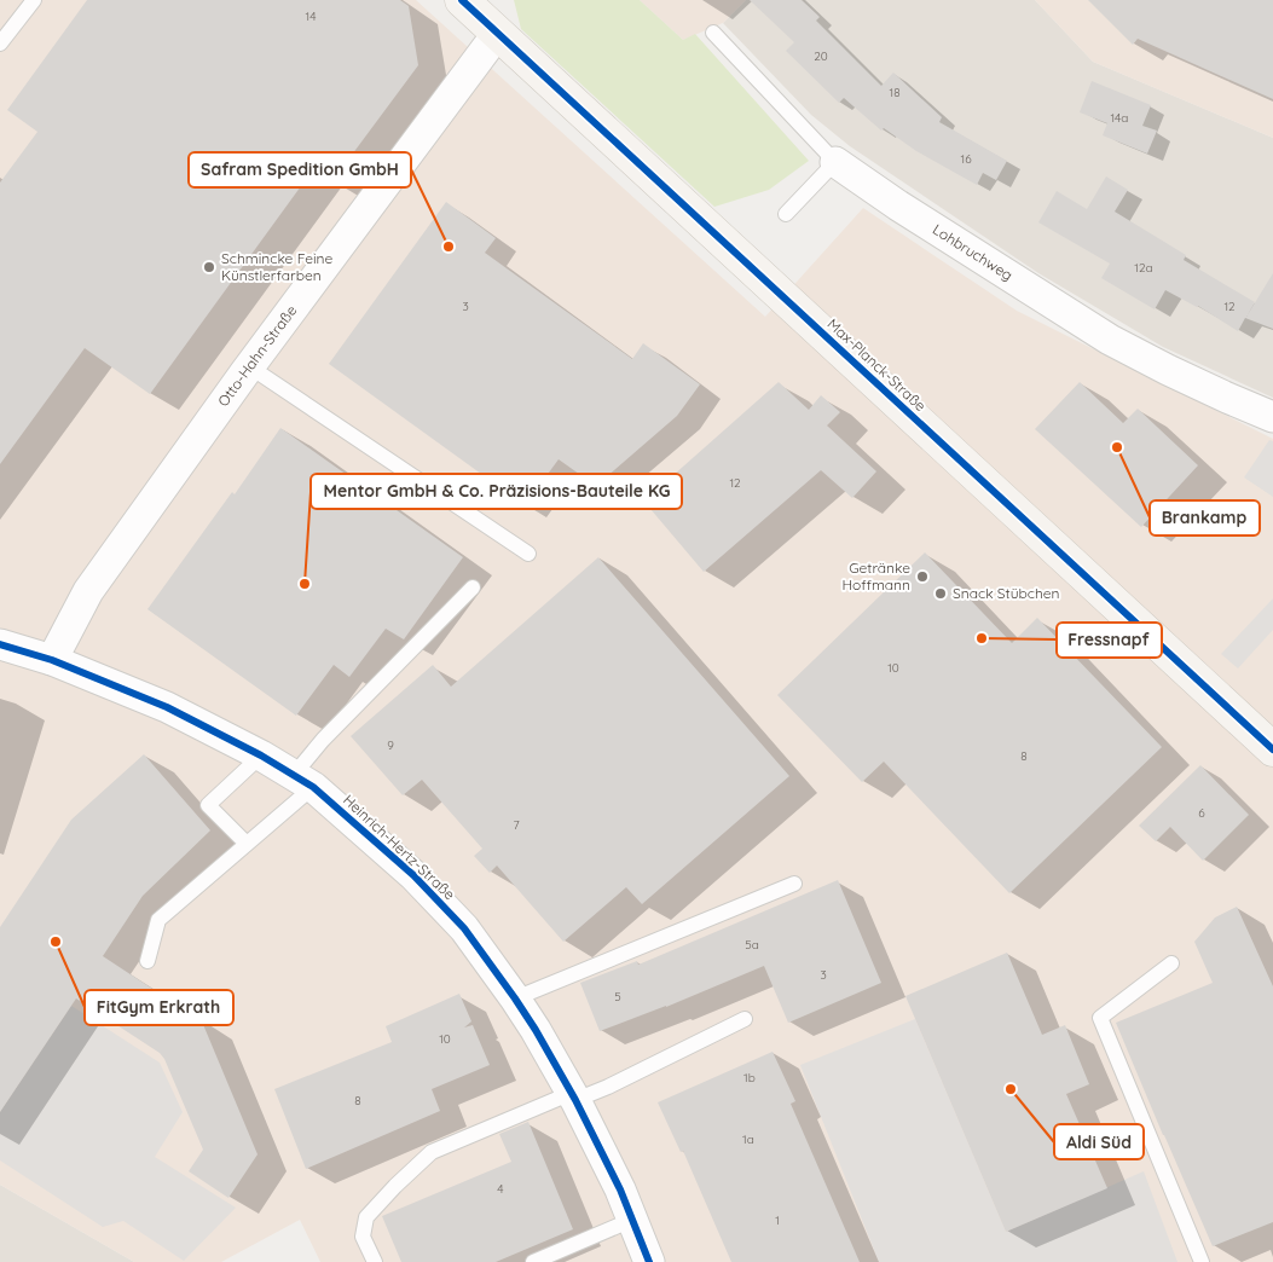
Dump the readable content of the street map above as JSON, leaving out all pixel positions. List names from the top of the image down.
{
  "streets": {
    "street": [
      "Lohbruchweg",
      "Otto-Hahn-Straße",
      "Max-Planck-Straße",
      "Heinrich-Hertz-Straße"
    ]
  },
  "crossings": [
    ["Otto-Hahn-Straße", "Max-Planck-Straße"],
    ["Otto-Hahn-Straße", "Heinrich-Hertz-Straße"]
  ],
  "places": [
    "Safram Spedition GmbH",
    "Schmincke Feine Künstlerfarben",
    "Brankamp",
    "Getränke Hoffmann",
    "Mentor GmbH & Co. Präzisions-Bauteile KG",
    "Snack Stübchen",
    "Fressnapf",
    "FitGym Erkrath",
    "Aldi Süd"
  ],
  "house_numbers": [
    "14",
    "20",
    "18",
    "14a",
    "16",
    "12a",
    "3",
    "12",
    "12",
    "10",
    "9",
    "8",
    "6",
    "7",
    "5a",
    "3",
    "5",
    "10",
    "1b",
    "8",
    "1a",
    "4",
    "1"
  ]
}
